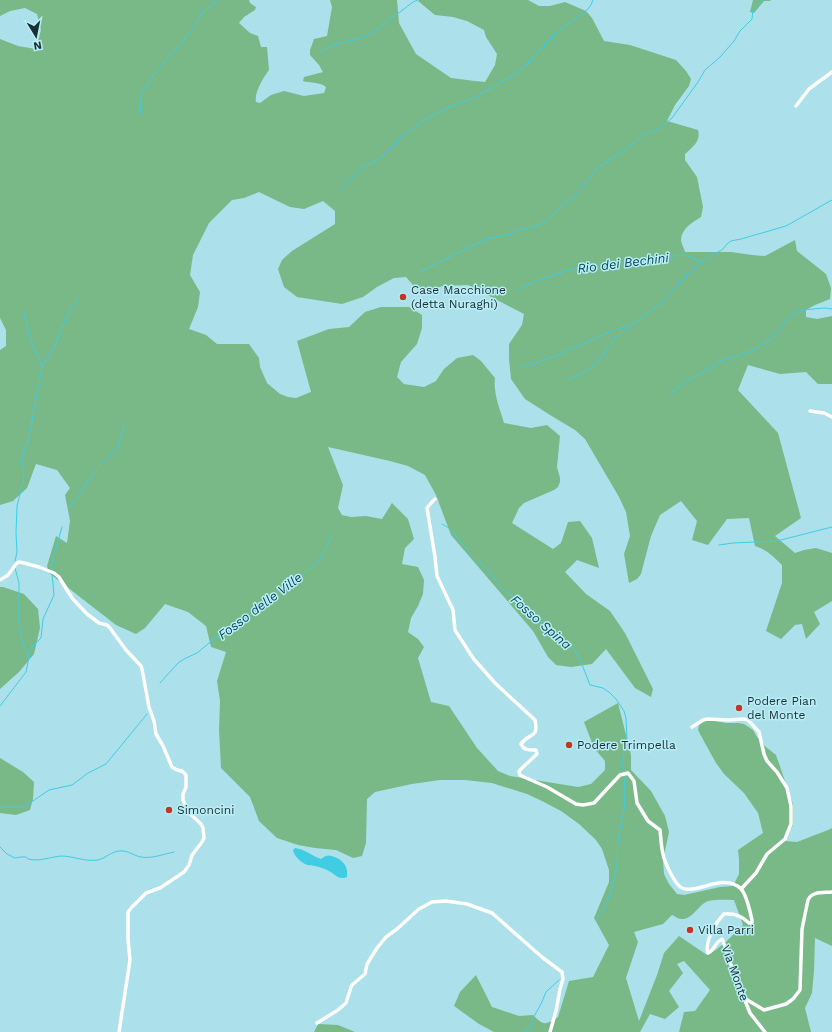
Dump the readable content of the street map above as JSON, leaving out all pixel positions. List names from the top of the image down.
{
  "streets": {
    "street": ["Via Monte"]
  },
  "water": ["Rio dei Bechini", "Fosso delle Ville", "Fosso Spina"],
  "places": [
    "Case Macchione (detta Nuraghi)",
    "Podere Pian del Monte",
    "Podere Trimpella",
    "Simoncini",
    "Villa Parri"
  ],
  "north": "bottom"
}
